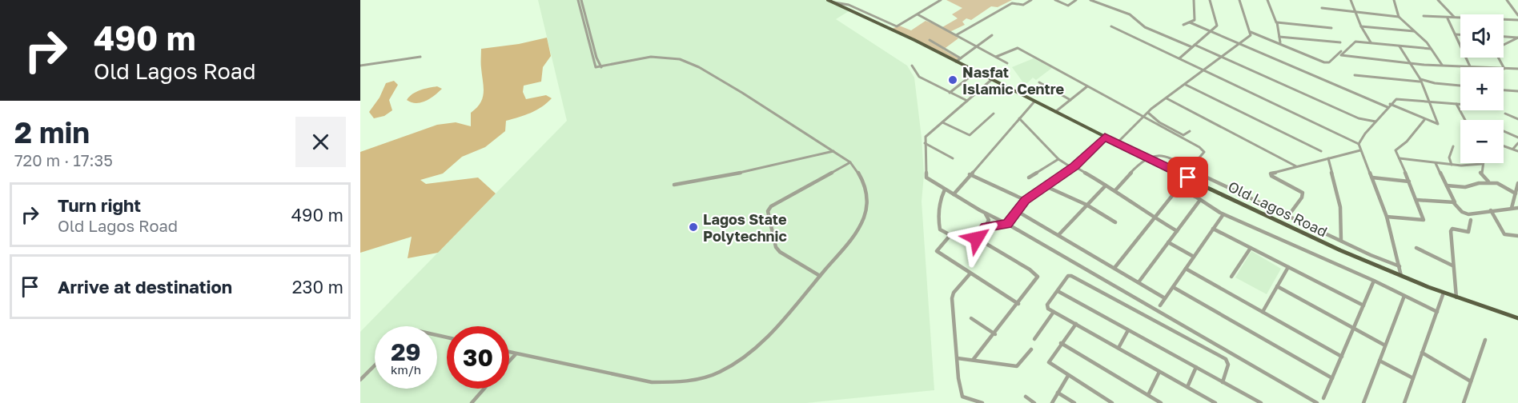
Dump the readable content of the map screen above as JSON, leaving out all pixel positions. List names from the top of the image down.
{
  "streets": {
    "main road": ["Old Lagos Road"]
  },
  "places": ["Nasfat Islamic Centre", "Lagos State Polytechnic"],
  "page": {
    "turn": ["490 m", "Old Lagos Road"],
    "map_buttons": ["+", "−"],
    "heading": ["2 min", "720 m · 17:35"],
    "list": [
      {
        "name": "Turn right",
        "note": "Old Lagos Road",
        "value": "490 m"
      },
      {
        "name": "Arrive at destination",
        "value": "230 m"
      }
    ],
    "speed": "29 km/h",
    "limit": "30"
  }
}
